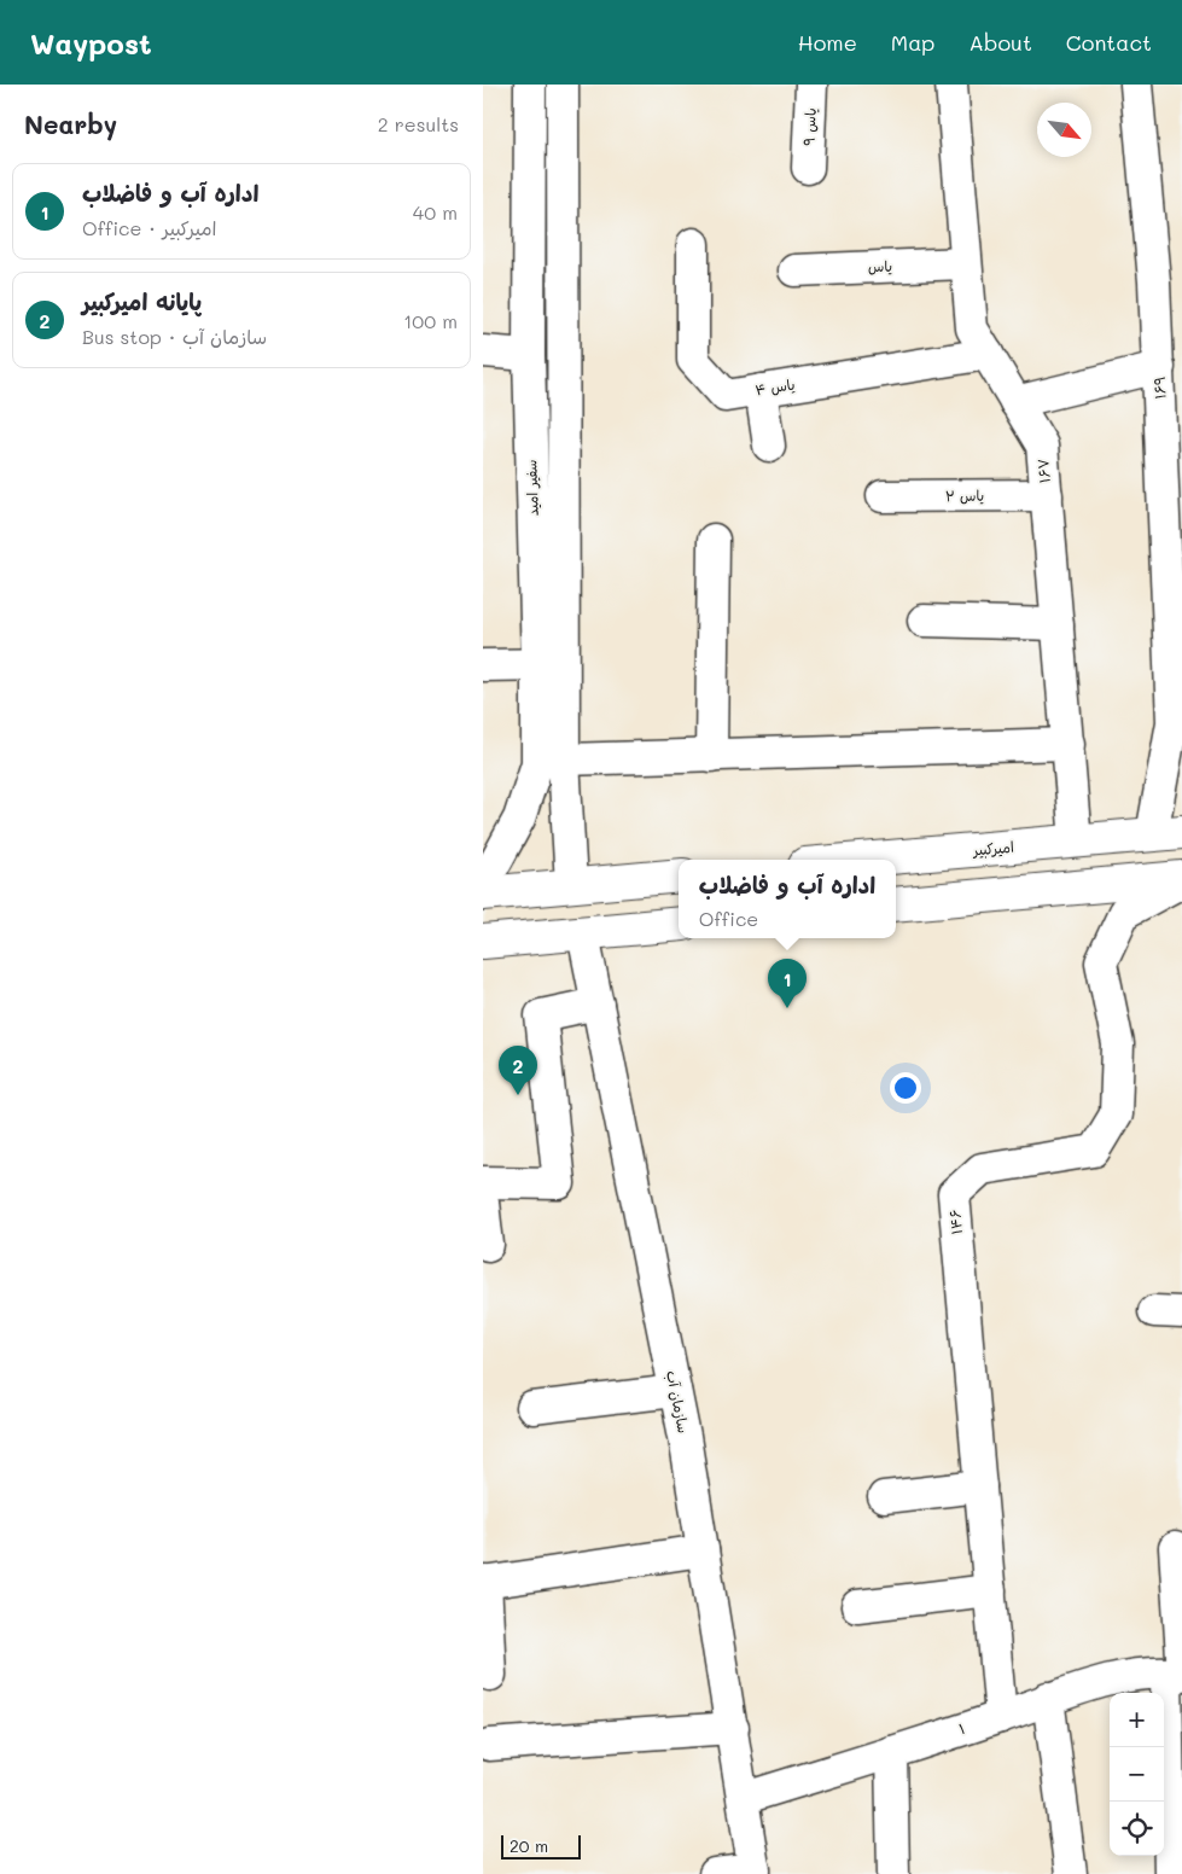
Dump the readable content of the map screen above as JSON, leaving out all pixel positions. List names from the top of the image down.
{
  "streets": {
    "main road": ["امیرکبیر"],
    "street": [
      "یاس ۹",
      "یاس",
      "یاس ۴",
      "۱۶۹",
      "۱۶۷",
      "سفیر امید",
      "یاس ۲",
      "۱۴۶",
      "سازمان آب",
      "۱"
    ]
  },
  "crossings": [
    ["یاس", "۱۶۷"],
    ["یاس ۴", "۱۶۷"],
    ["۱۶۹", "امیرکبیر"],
    ["۱۶۷", "یاس ۲"],
    ["۱۶۷", "امیرکبیر"],
    ["۱۴۶", "۱"],
    ["سازمان آب", "۱"]
  ],
  "scale_bar": "20 m",
  "north": "bottom right",
  "page": {
    "header": "Waypost",
    "nav": [
      "Home",
      "Map",
      "About",
      "Contact"
    ],
    "heading": ["Nearby", "2 results"],
    "list": [
      {
        "mark": "1",
        "name": "اداره آب و فاضلاب",
        "note": "Office · امیرکبیر",
        "value": "40 m"
      },
      {
        "mark": "2",
        "name": "پایانه امیرکبیر",
        "note": "Bus stop · سازمان آب",
        "value": "100 m"
      }
    ],
    "popup": ["اداره آب و فاضلاب", "Office"],
    "pins": ["1", "2"],
    "map_buttons": ["+", "−"],
    "scale": "20 m"
  }
}
